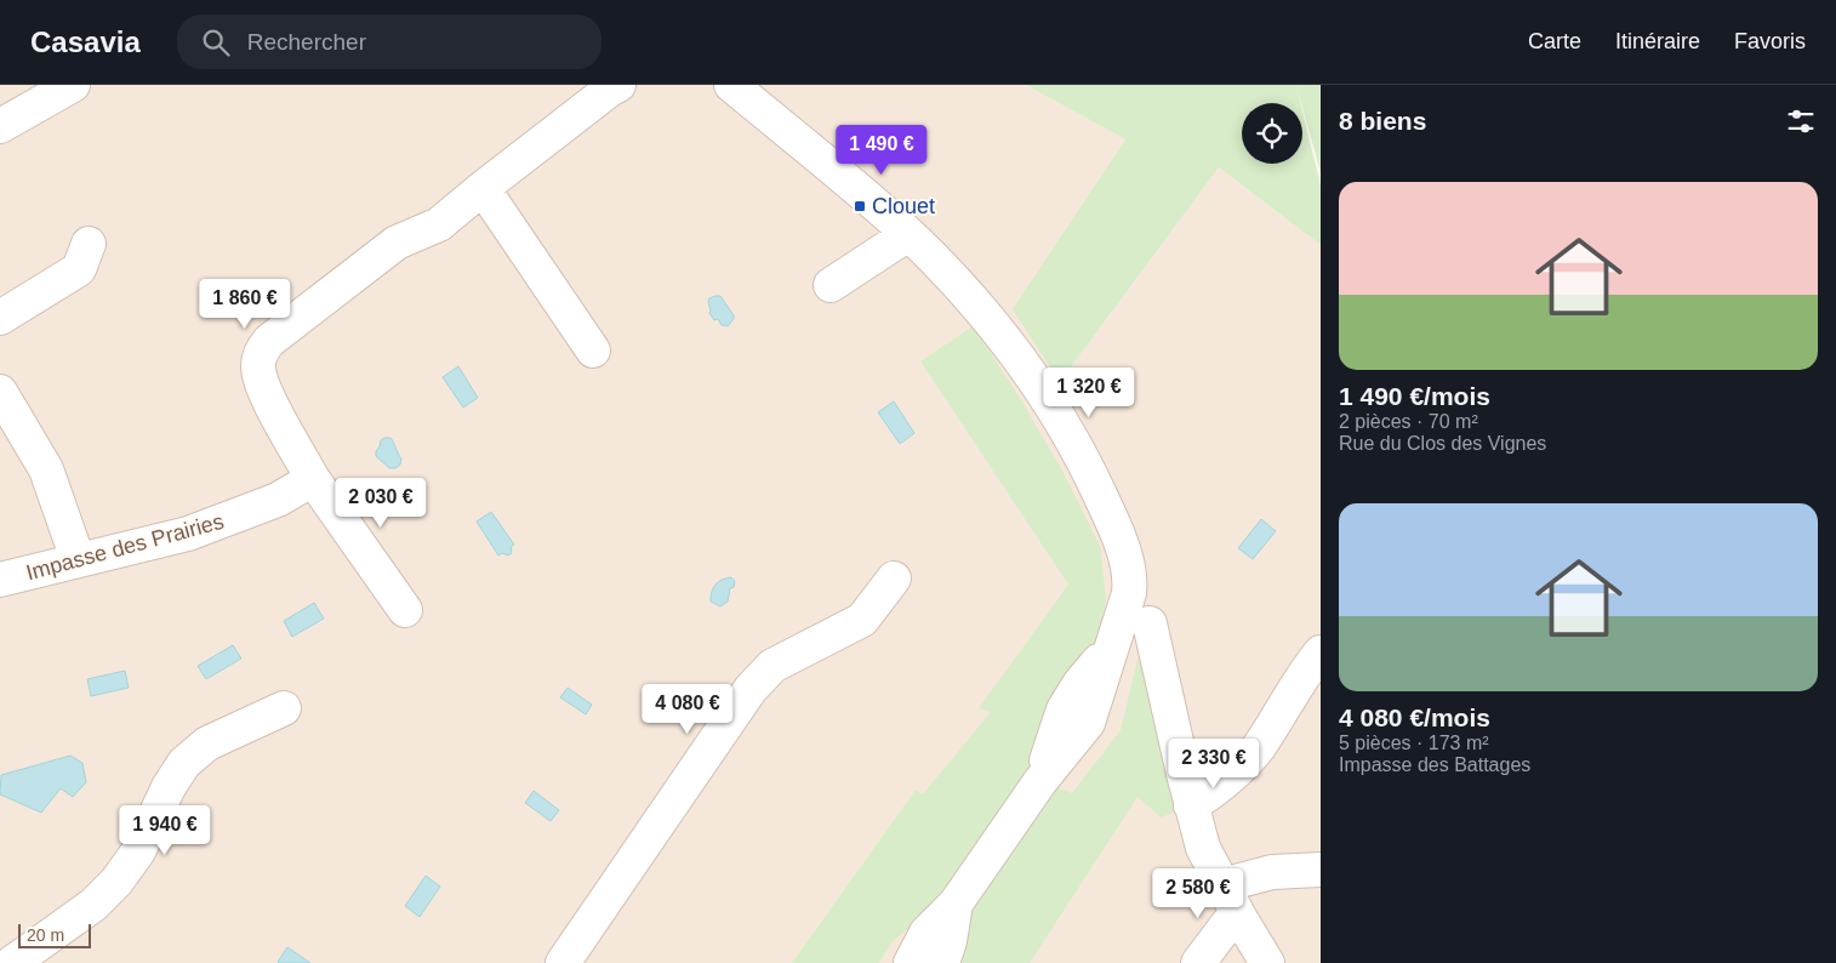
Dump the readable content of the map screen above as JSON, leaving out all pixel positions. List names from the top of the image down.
{
  "streets": {
    "street": ["Impasse des Prairies"]
  },
  "places": {
    "transit": ["Clouet"]
  },
  "scale_bar": "20 m",
  "page": {
    "header": "Casavia",
    "search": "Rechercher",
    "nav": ["Carte", "Itinéraire", "Favoris"],
    "heading": "8 biens",
    "price": [
      "1 490 €",
      "1 860 €",
      "1 320 €",
      "2 030 €",
      "4 080 €",
      "2 330 €",
      "1 940 €",
      "2 580 €"
    ],
    "list": [
      {
        "name": "1 490 €/mois",
        "note": "2 pièces · 70 m² · Rue du Clos des Vignes"
      },
      {
        "name": "4 080 €/mois",
        "note": "5 pièces · 173 m² · Impasse des Battages"
      }
    ],
    "scale": "20 m"
  }
}
